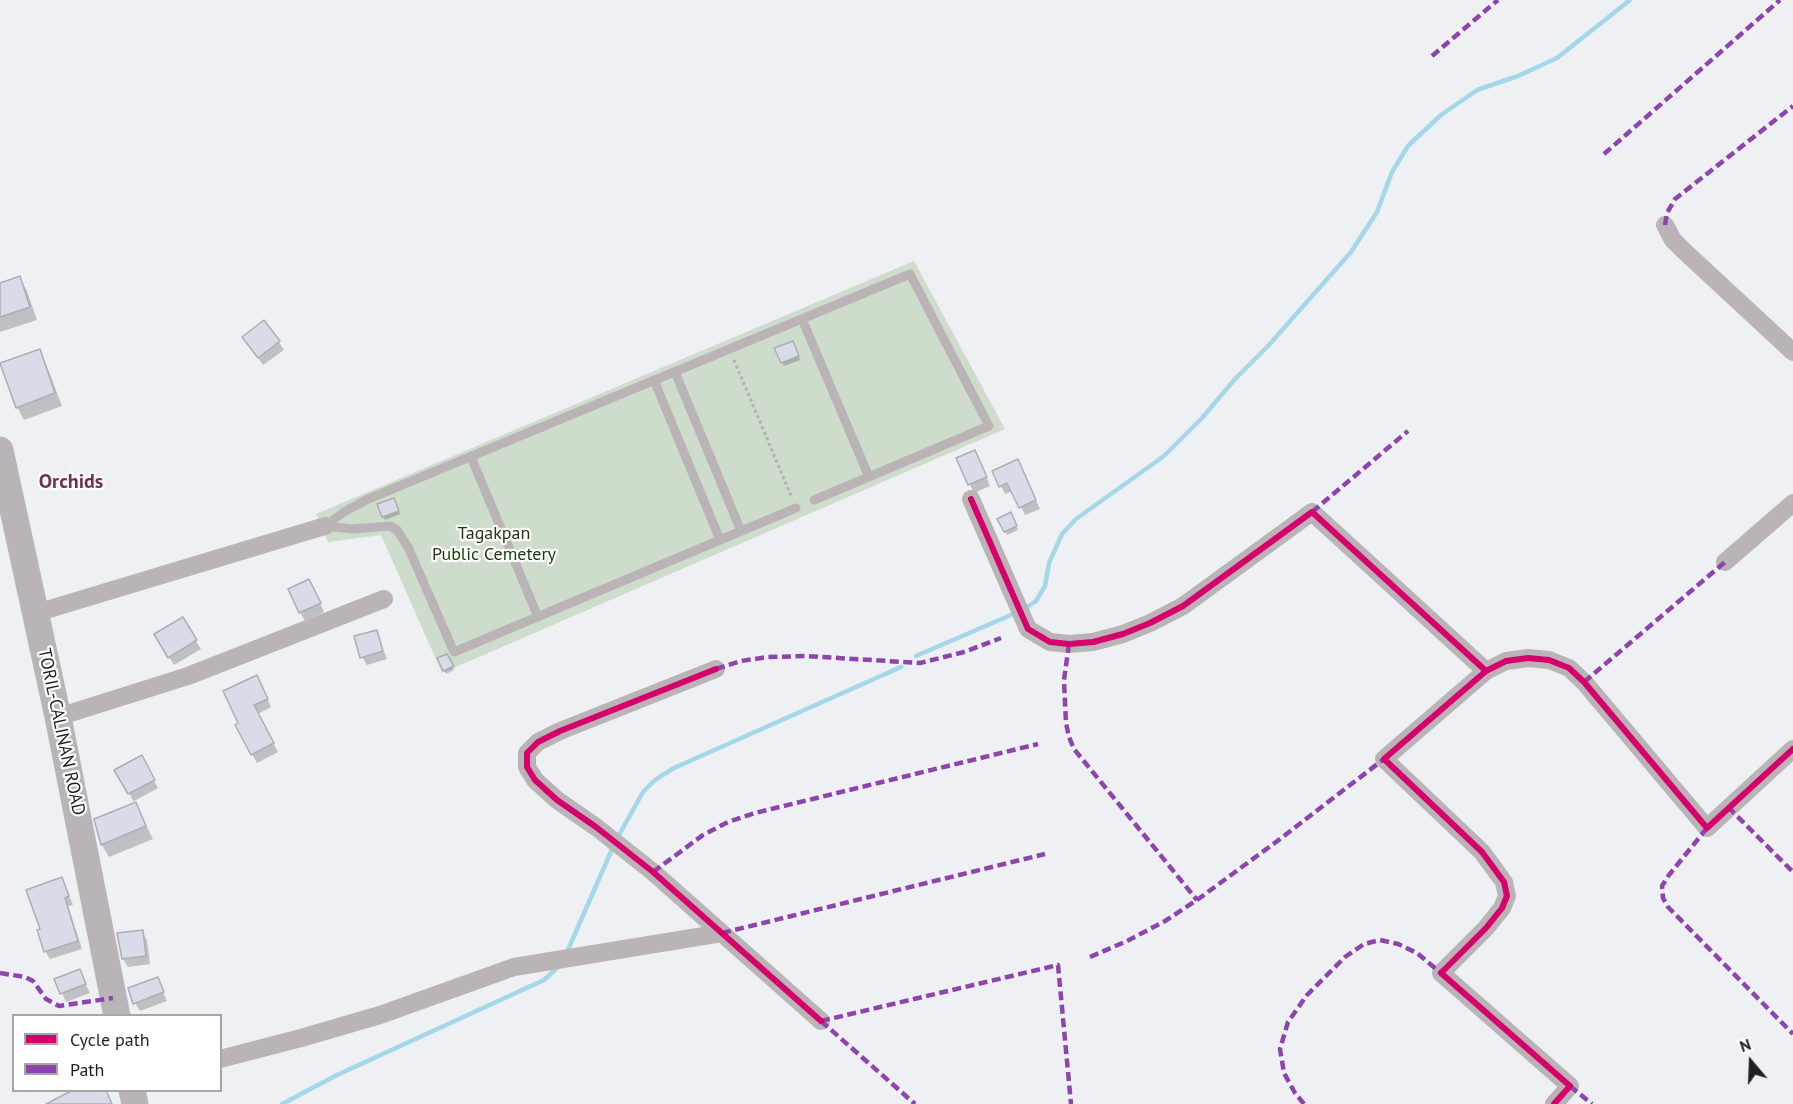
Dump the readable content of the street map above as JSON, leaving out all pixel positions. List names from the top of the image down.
{
  "streets": {
    "main road": ["TORIL-CALINAN ROAD"]
  },
  "districts": ["Orchids"],
  "parks": ["Tagakpan Public Cemetery"],
  "legend": ["Cycle path", "Path"],
  "north": "top"
}
